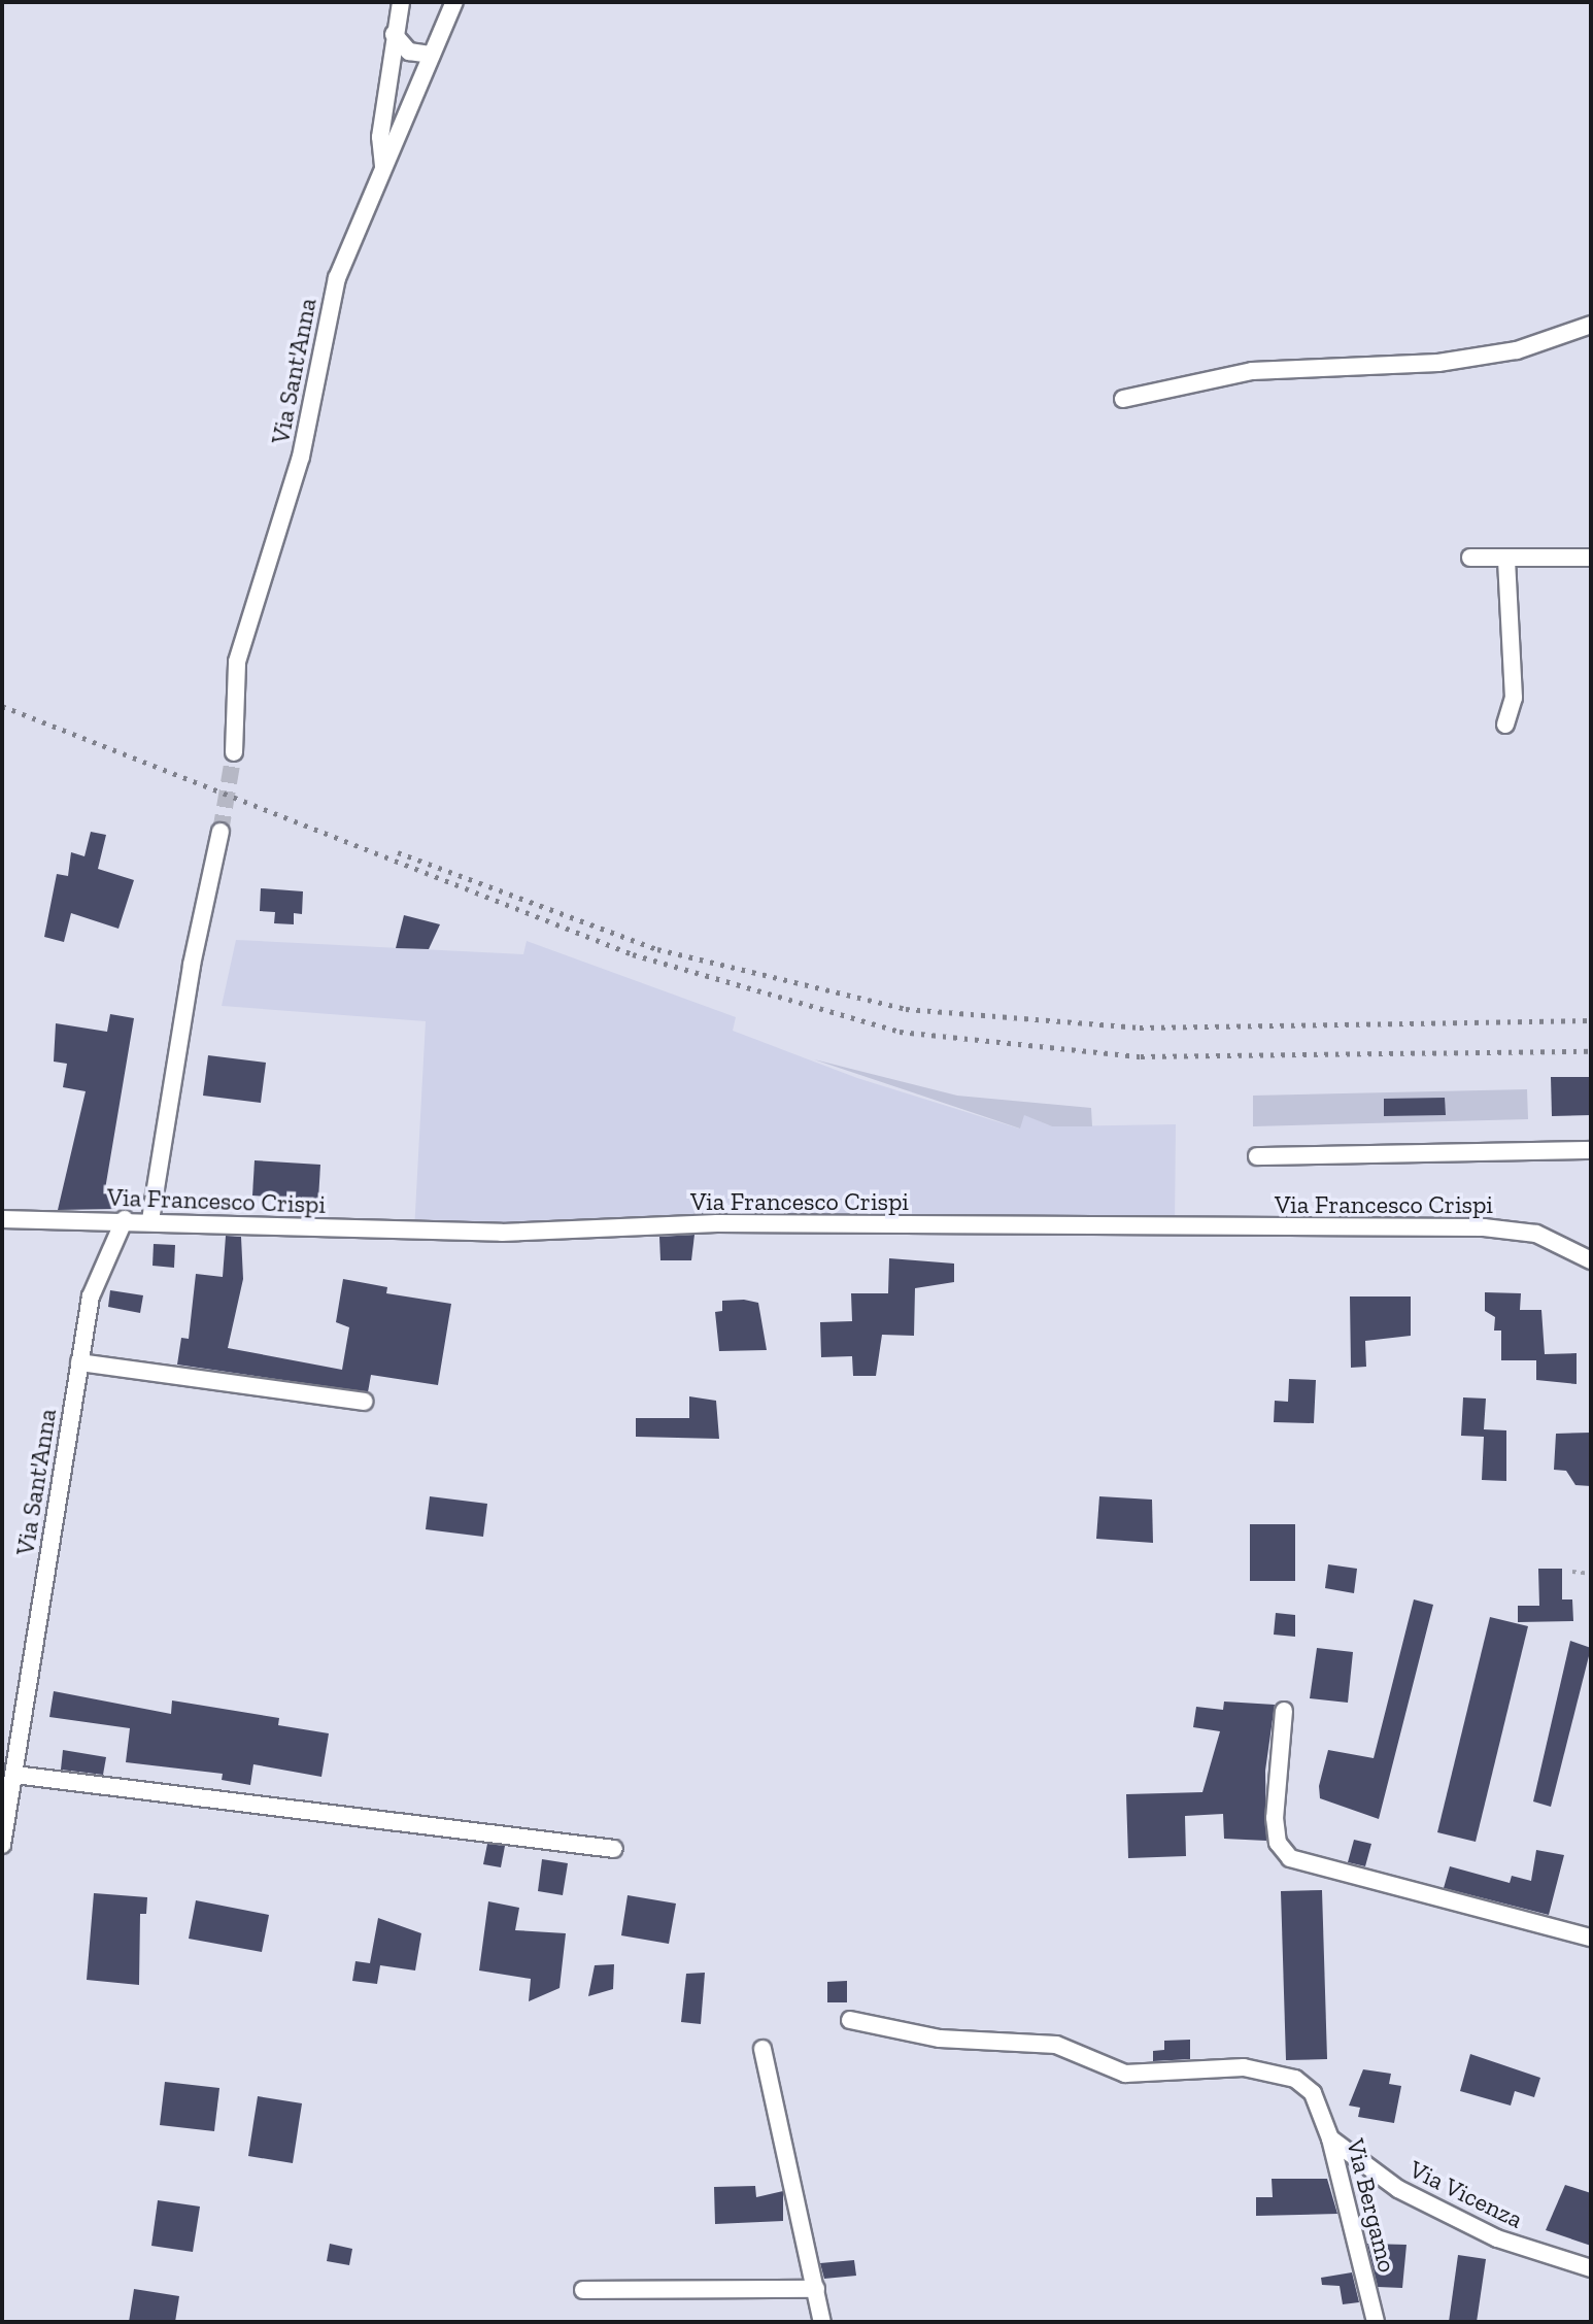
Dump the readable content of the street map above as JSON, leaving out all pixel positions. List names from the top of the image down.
{
  "streets": {
    "street": [
      "Via Sant'Anna",
      "Via Francesco Crispi",
      "Via Vicenza",
      "Via Bergamo"
    ]
  },
  "crossings": [
    ["Via Sant'Anna", "Via Francesco Crispi"],
    ["Via Vicenza", "Via Bergamo"]
  ]
}
